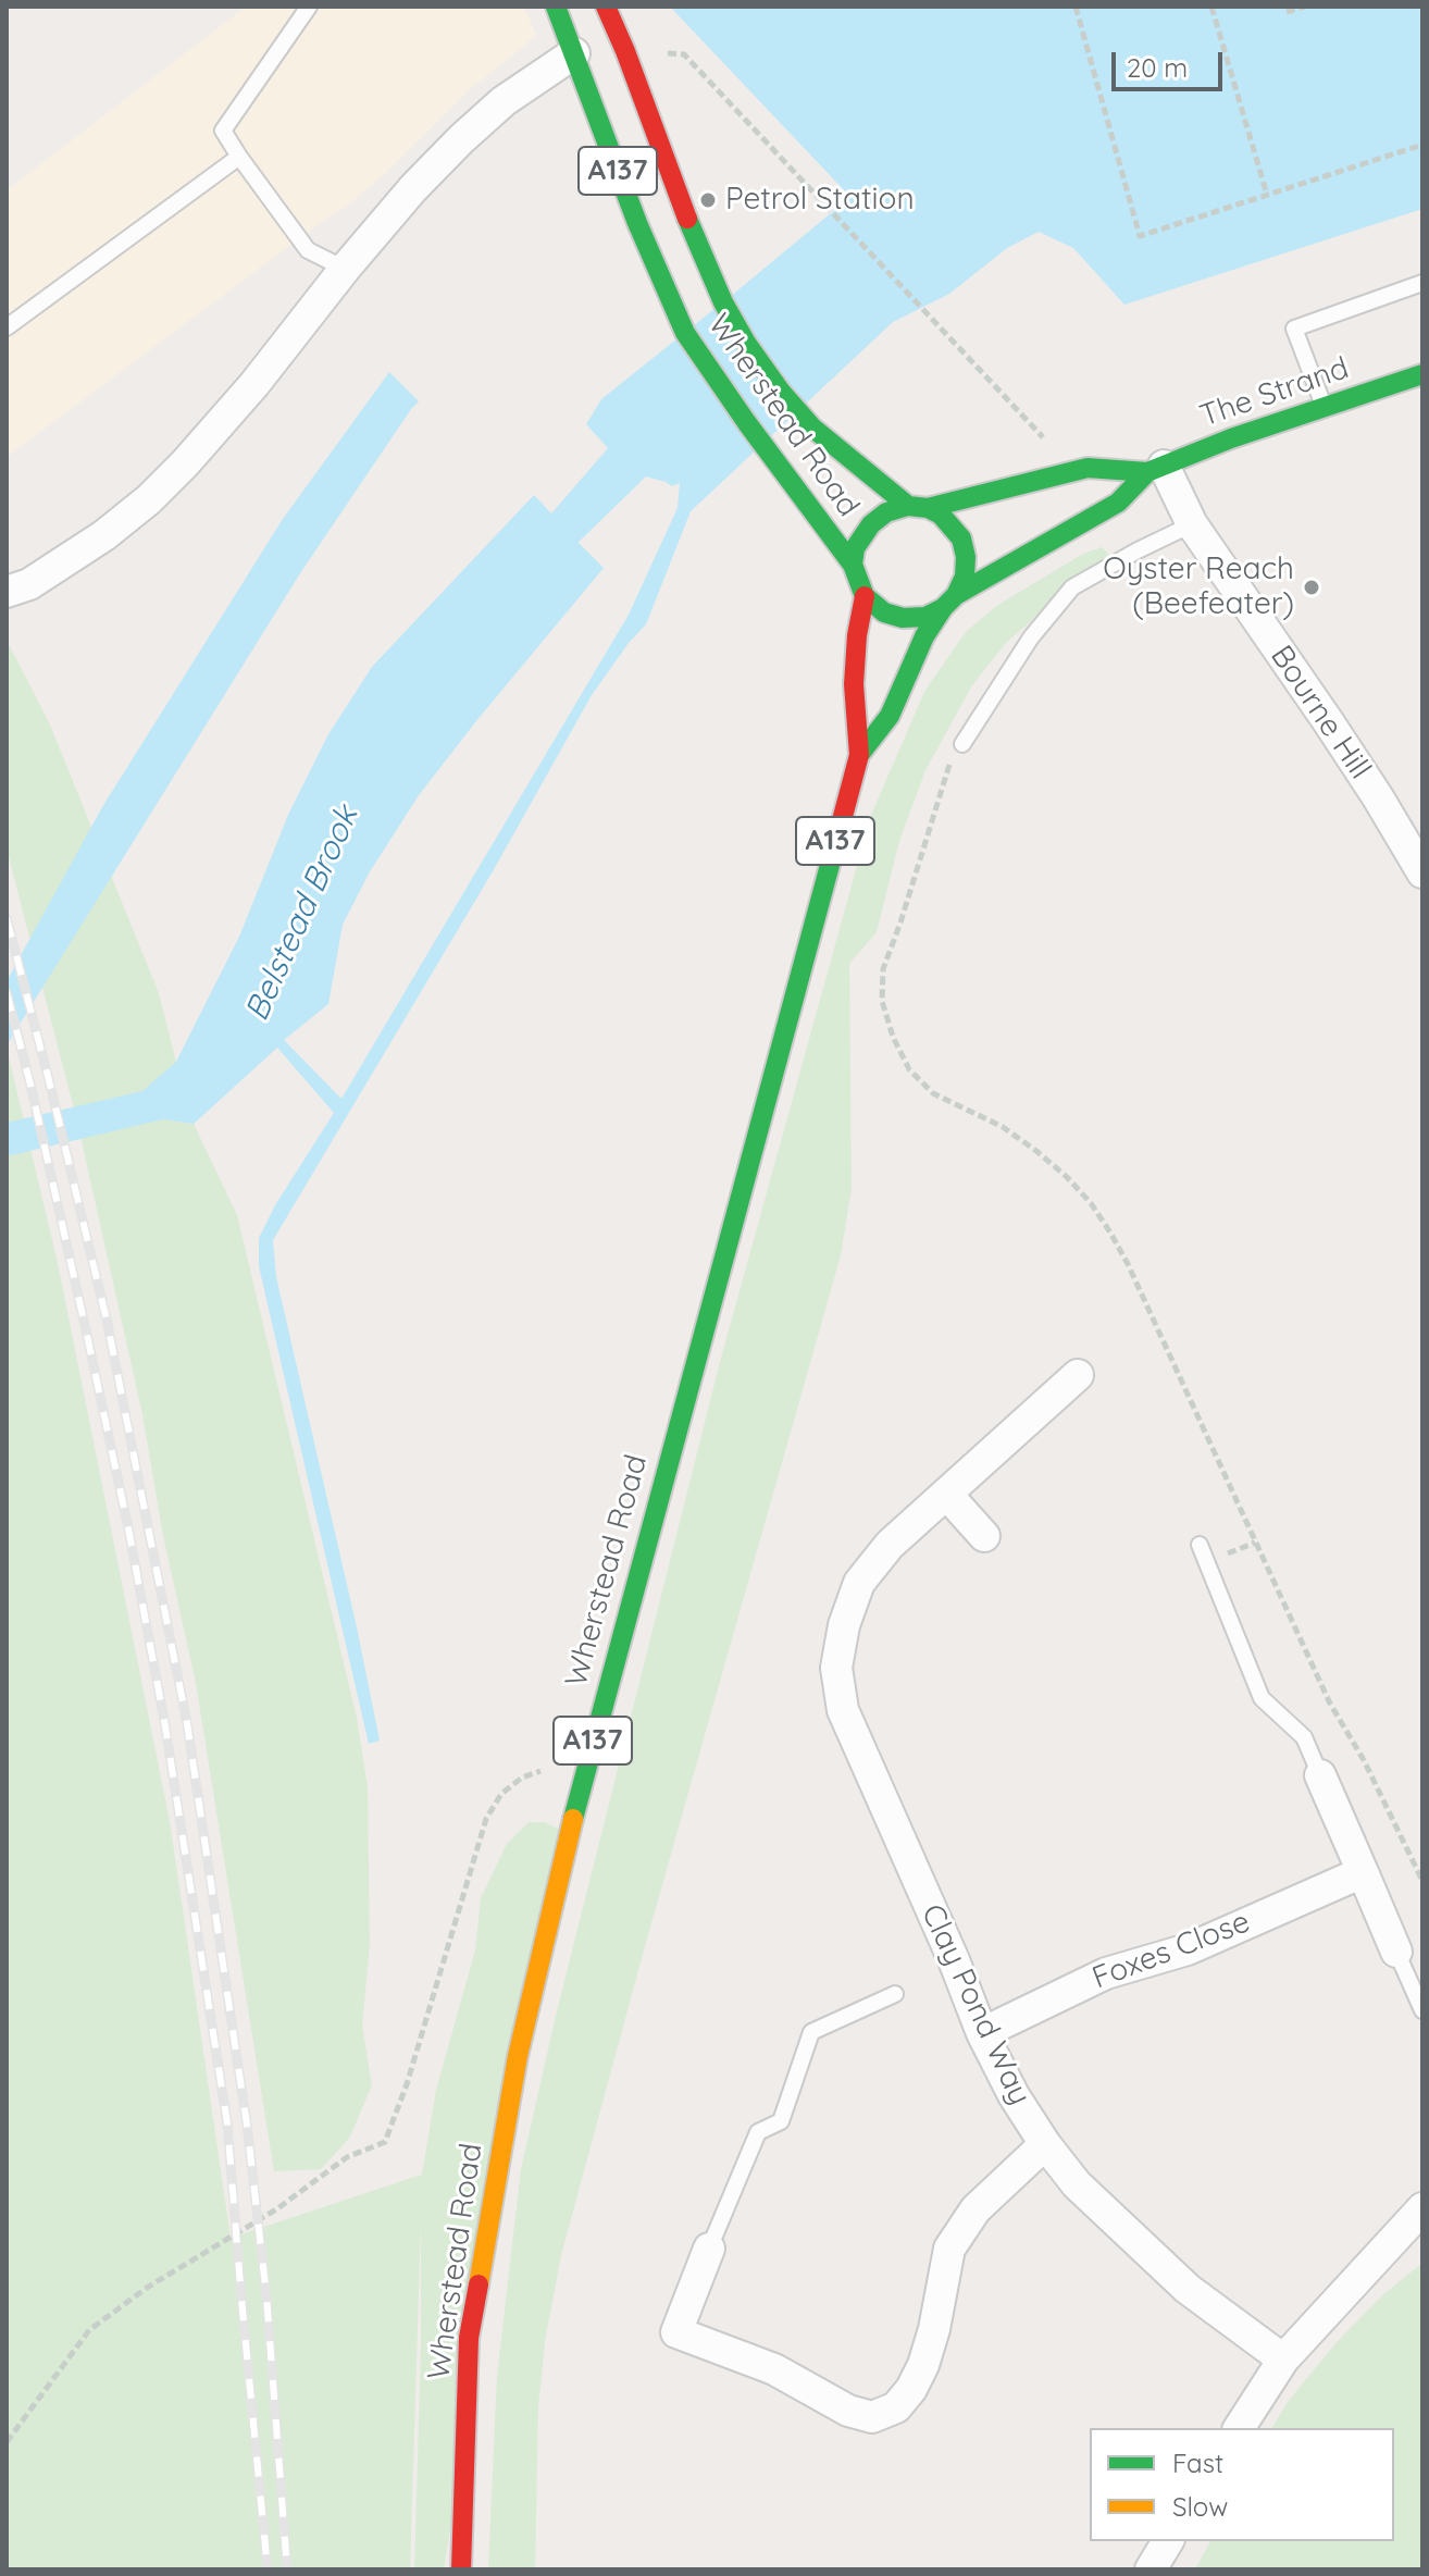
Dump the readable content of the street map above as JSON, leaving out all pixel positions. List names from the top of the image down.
{
  "streets": {
    "main road": ["A137", "The Strand", "Wherstead Road"],
    "street": ["Bourne Hill", "Foxes Close", "Clay Pond Way"]
  },
  "crossings": [
    ["A137", "The Strand"],
    ["A137", "Wherstead Road"],
    ["The Strand", "Wherstead Road"],
    ["The Strand", "Bourne Hill"],
    ["Foxes Close", "Clay Pond Way"]
  ],
  "water": ["Belstead Brook"],
  "places": ["Petrol Station", "Oyster Reach (Beefeater)"],
  "legend": ["Fast", "Slow"],
  "scale_bar": "20 m"
}
